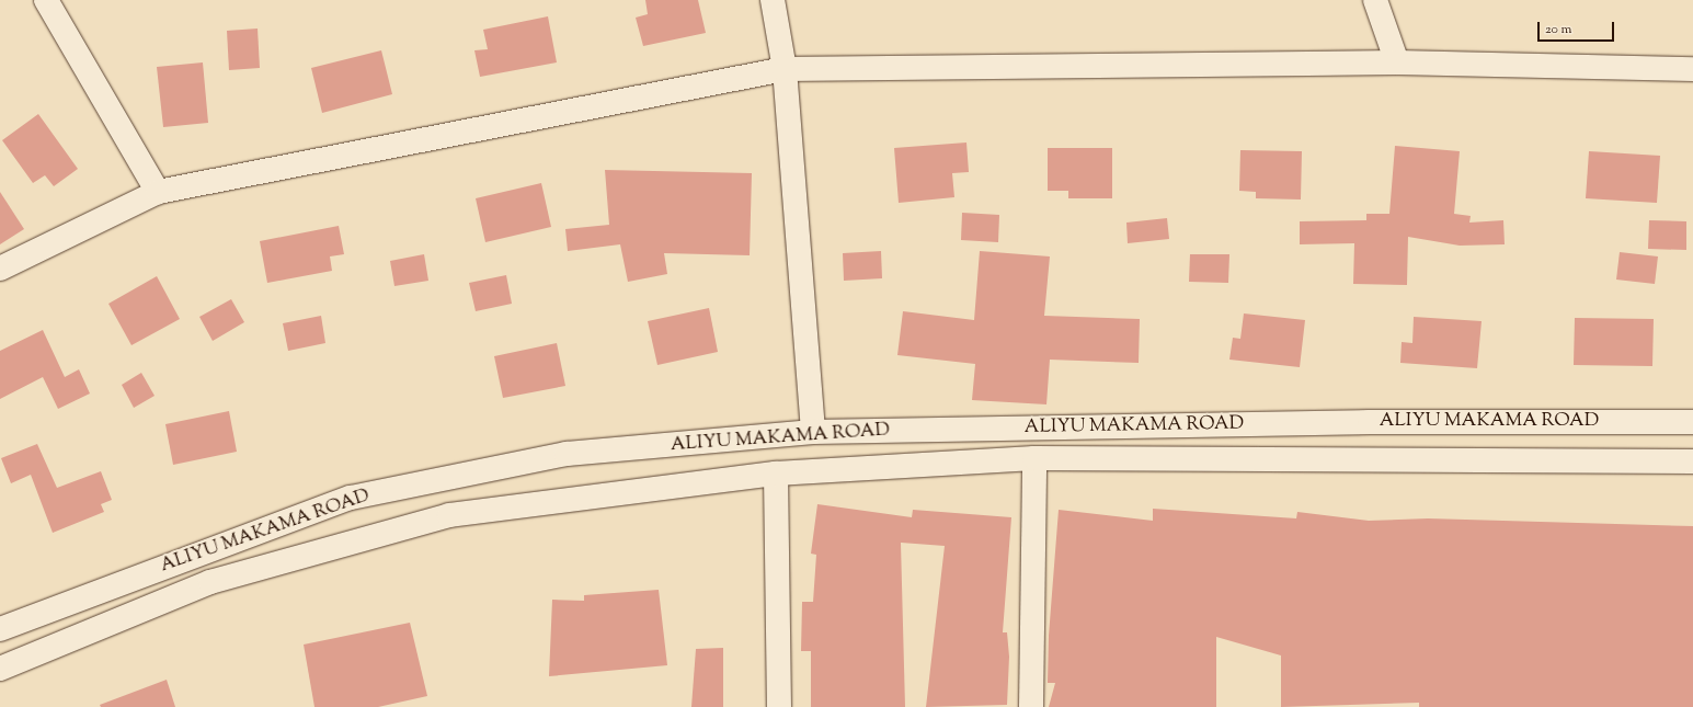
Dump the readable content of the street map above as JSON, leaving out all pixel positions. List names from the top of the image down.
{
  "streets": {
    "street": ["ALIYU MAKAMA ROAD"]
  },
  "scale_bar": "20 m"
}
